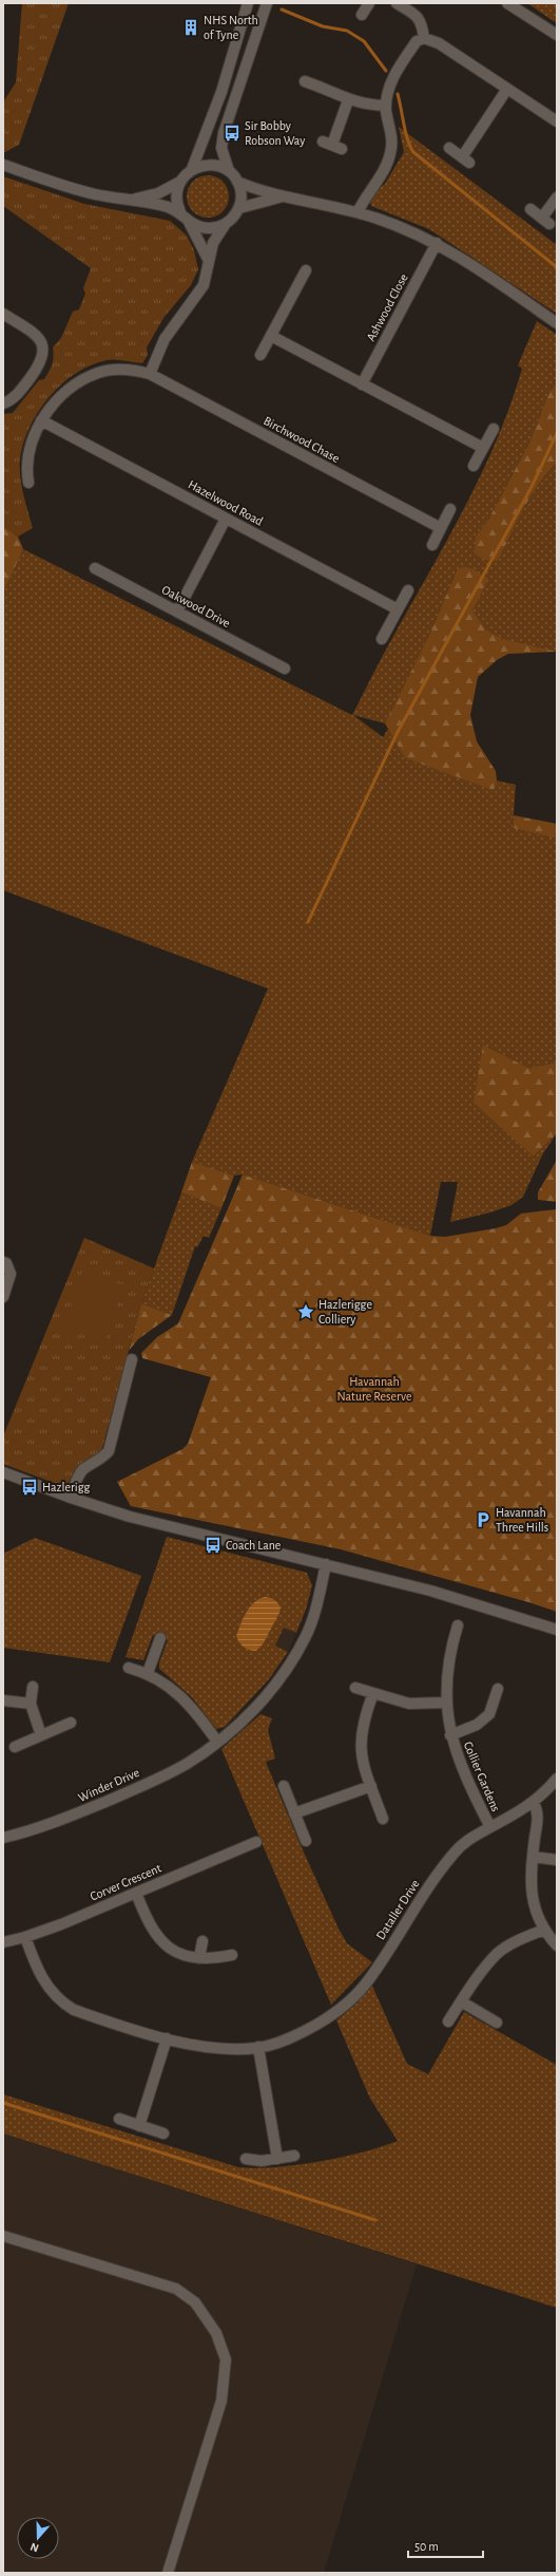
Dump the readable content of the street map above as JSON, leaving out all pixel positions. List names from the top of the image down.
{
  "streets": {
    "street": [
      "Ashwood Close",
      "Birchwood Chase",
      "Hazelwood Road",
      "Oakwood Drive",
      "Collier Gardens",
      "Winder Drive",
      "Corver Crescent",
      "Dataller Drive"
    ]
  },
  "crossings": [
    ["Collier Gardens", "Dataller Drive"],
    ["Corver Crescent", "Dataller Drive"]
  ],
  "parks": ["Havannah Nature Reserve"],
  "places": {
    "building": ["NHS North of Tyne"],
    "bus stop": ["Sir Bobby Robson Way", "Hazlerigg", "Coach Lane"],
    "place": ["Hazlerigge Colliery"],
    "parking": ["Havannah Three Hills"]
  },
  "scale_bar": "50 m",
  "north": "bottom"
}
